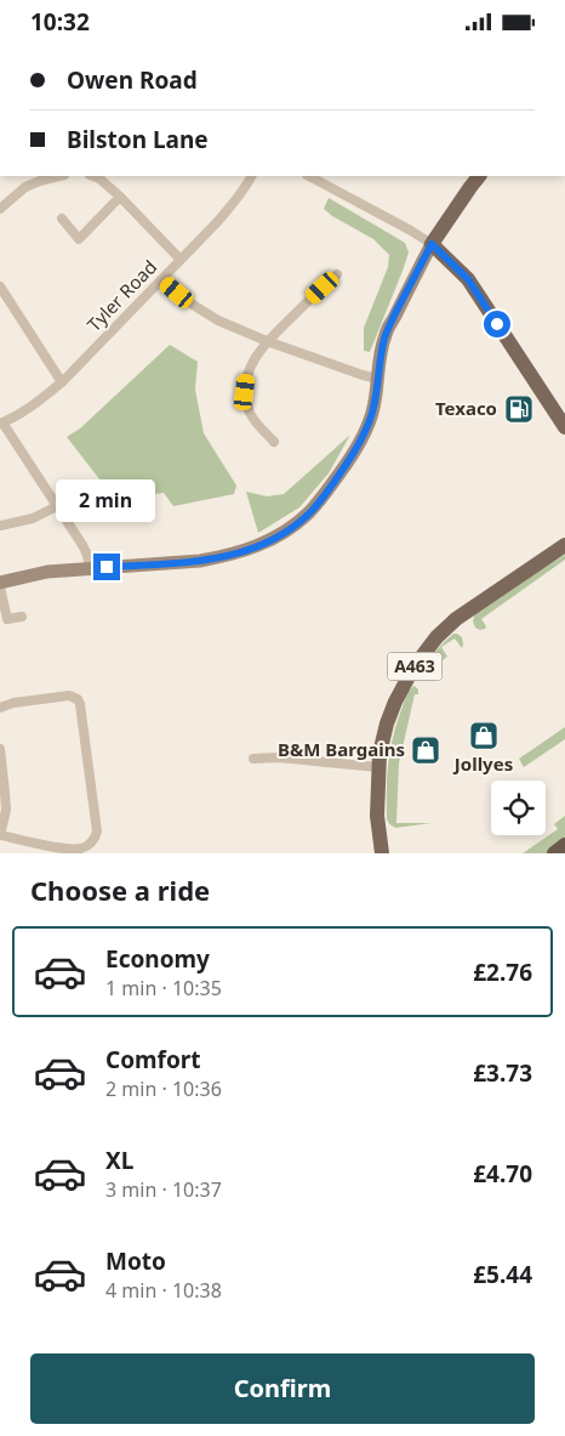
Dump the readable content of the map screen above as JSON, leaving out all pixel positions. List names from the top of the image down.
{
  "streets": {
    "main road": ["A463"],
    "street": ["Tyler Road"]
  },
  "places": {
    "fuel station": ["Texaco"],
    "shop": ["Jollyes", "B&M Bargains"]
  },
  "page": {
    "status": "10:32",
    "banner": ["Owen Road", "Bilston Lane"],
    "bubble": "2 min",
    "heading": "Choose a ride",
    "list": [
      {
        "name": "Economy",
        "note": "1 min · 10:35",
        "value": "£2.76"
      },
      {
        "name": "Comfort",
        "note": "2 min · 10:36",
        "value": "£3.73"
      },
      {
        "name": "XL",
        "note": "3 min · 10:37",
        "value": "£4.70"
      },
      {
        "name": "Moto",
        "note": "4 min · 10:38",
        "value": "£5.44"
      }
    ],
    "buttons": "Confirm"
  }
}
